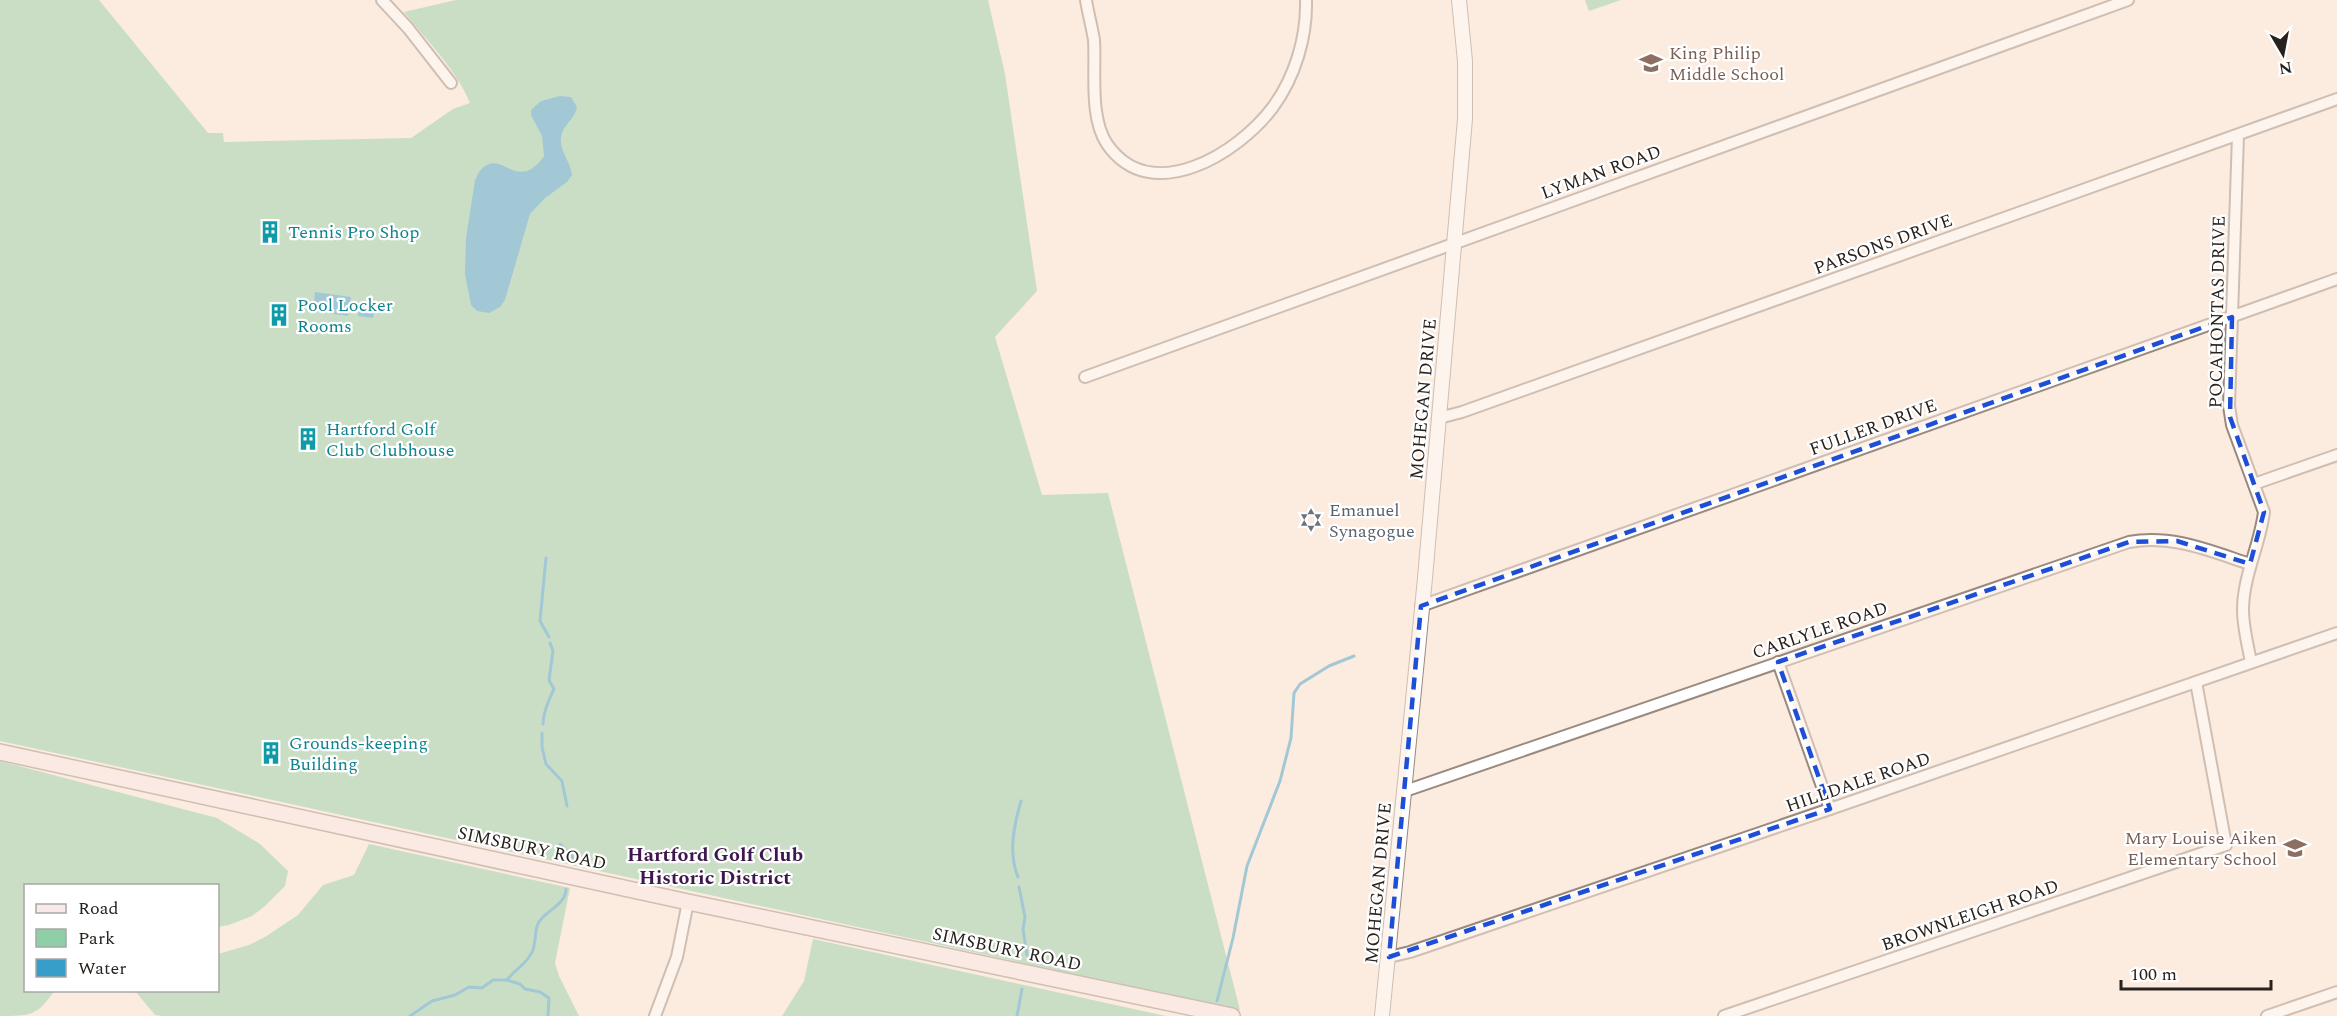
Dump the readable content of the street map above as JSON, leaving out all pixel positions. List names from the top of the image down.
{
  "streets": {
    "main road": ["SIMSBURY ROAD"],
    "street": [
      "LYMAN ROAD",
      "PARSONS DRIVE",
      "POCAHONTAS DRIVE",
      "MOHEGAN DRIVE",
      "FULLER DRIVE",
      "CARLYLE ROAD",
      "HILLDALE ROAD",
      "BROWNLEIGH ROAD"
    ]
  },
  "crossings": [
    ["LYMAN ROAD", "MOHEGAN DRIVE"],
    ["PARSONS DRIVE", "POCAHONTAS DRIVE"],
    ["PARSONS DRIVE", "MOHEGAN DRIVE"],
    ["POCAHONTAS DRIVE", "FULLER DRIVE"],
    ["POCAHONTAS DRIVE", "CARLYLE ROAD"],
    ["POCAHONTAS DRIVE", "HILLDALE ROAD"],
    ["MOHEGAN DRIVE", "FULLER DRIVE"],
    ["MOHEGAN DRIVE", "CARLYLE ROAD"],
    ["MOHEGAN DRIVE", "HILLDALE ROAD"],
    ["HILLDALE ROAD", "BROWNLEIGH ROAD"]
  ],
  "districts": ["Hartford Golf Club Historic District"],
  "places": {
    "school or university": ["King Philip Middle School", "Mary Louise Aiken Elementary School"],
    "building": [
      "Tennis Pro Shop",
      "Pool Locker Rooms",
      "Hartford Golf Club Clubhouse",
      "Grounds-keeping Building"
    ],
    "synagogue": ["Emanuel Synagogue"]
  },
  "legend": ["Road", "Park", "Water"],
  "scale_bar": "100 m",
  "north": "bottom"
}
